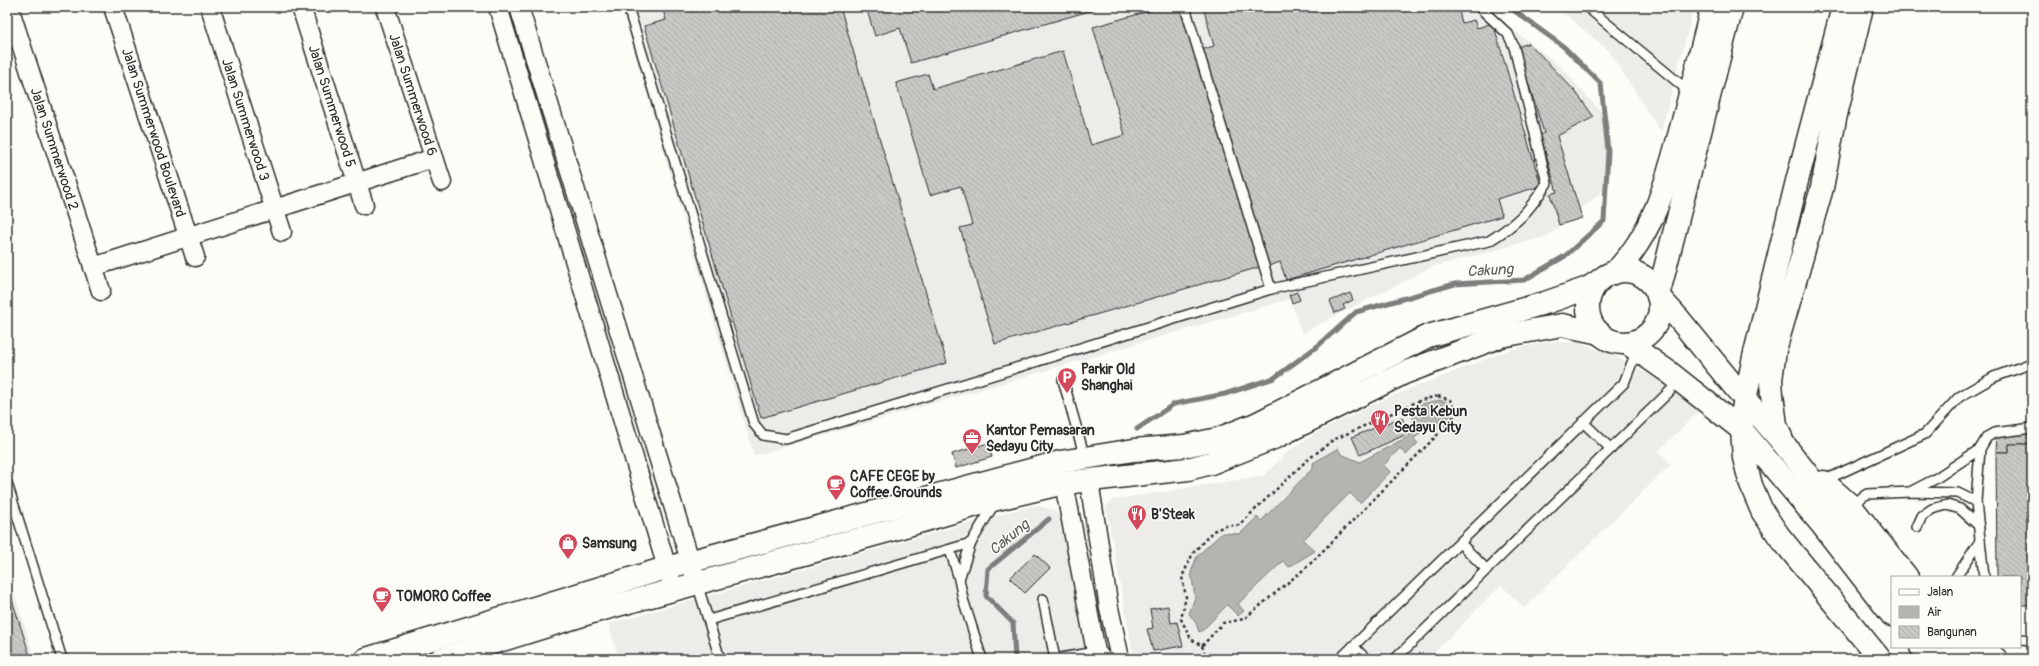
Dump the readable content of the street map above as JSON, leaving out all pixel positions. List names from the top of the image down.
{
  "streets": {
    "street": [
      "Jalan Summerwood 6",
      "Jalan Summerwood 5",
      "Jalan Summerwood 3",
      "Jalan Summerwood Boulevard",
      "Jalan Summerwood 2"
    ]
  },
  "water": ["Cakung"],
  "places": {
    "parking": ["Parkir Old Shanghai"],
    "restaurant": ["Pesta Kebun Sedayu City", "B'Steak"],
    "office": ["Kantor Pemasaran Sedayu City"],
    "cafe": ["CAFE CEGE by Coffee Grounds", "TOMORO Coffee"],
    "shop": ["Samsung"]
  },
  "legend": ["Jalan", "Air", "Bangunan"]
}
